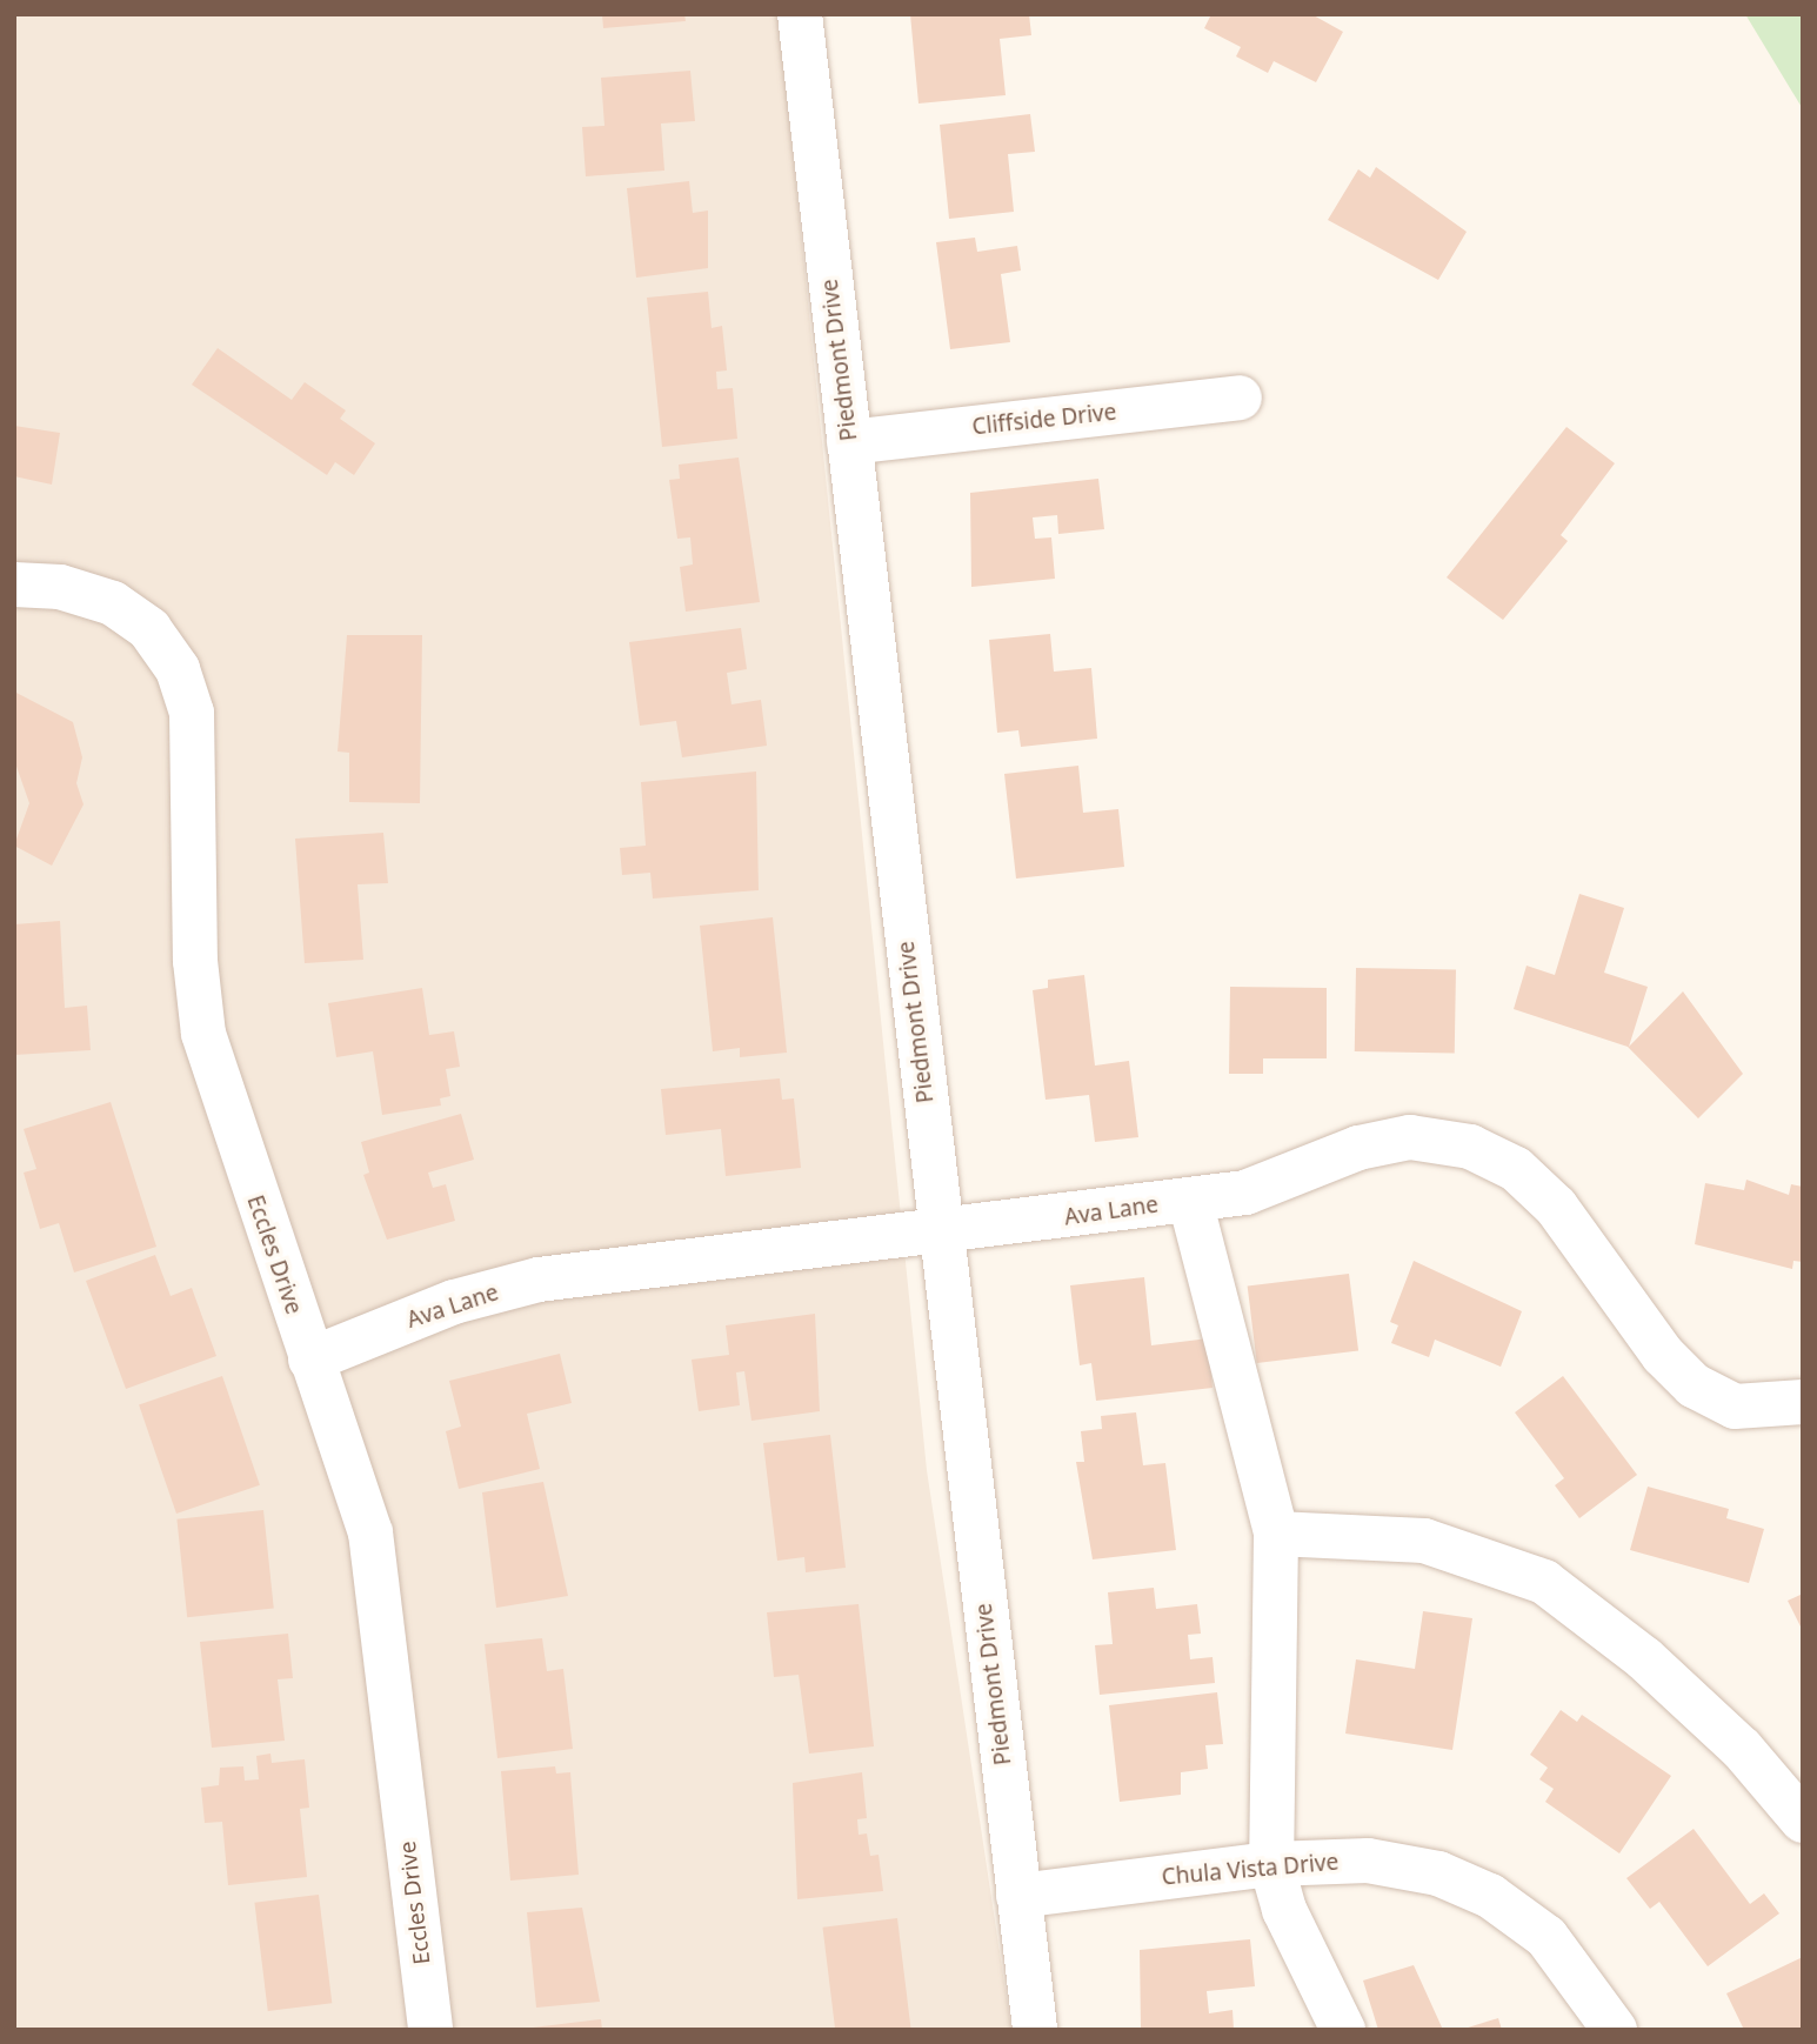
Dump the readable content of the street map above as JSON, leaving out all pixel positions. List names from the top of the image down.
{
  "streets": {
    "street": [
      "Piedmont Drive",
      "Cliffside Drive",
      "Ava Lane",
      "Eccles Drive",
      "Chula Vista Drive"
    ]
  },
  "crossings": [
    ["Piedmont Drive", "Cliffside Drive"],
    ["Piedmont Drive", "Ava Lane"],
    ["Piedmont Drive", "Chula Vista Drive"],
    ["Ava Lane", "Eccles Drive"]
  ]
}
